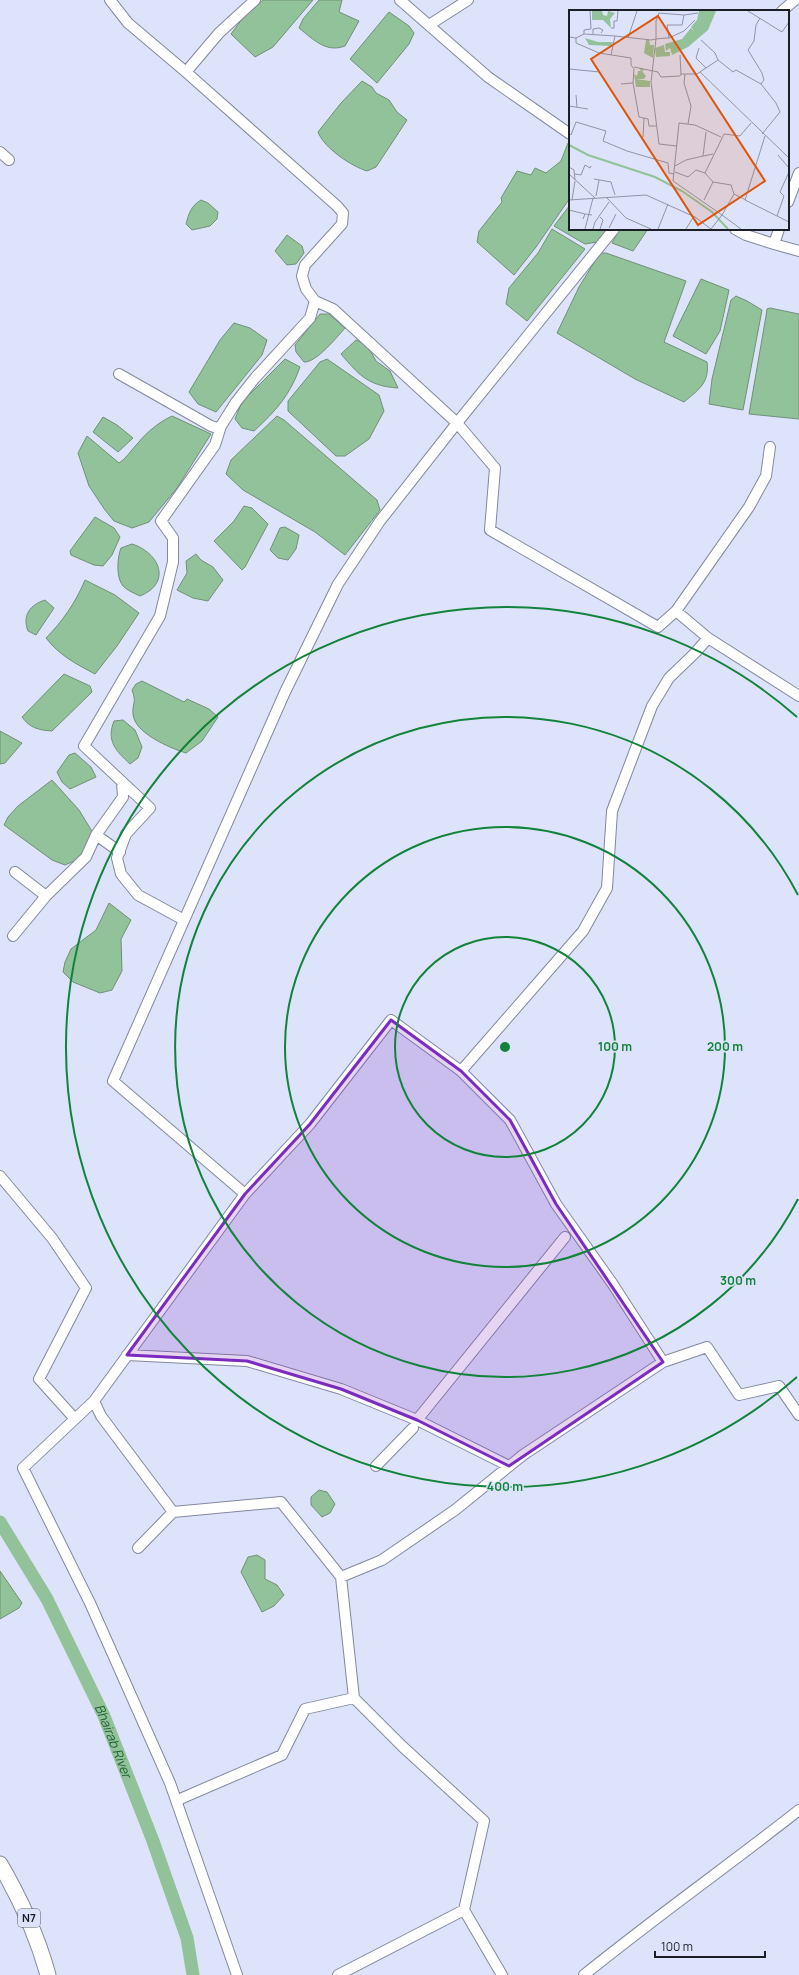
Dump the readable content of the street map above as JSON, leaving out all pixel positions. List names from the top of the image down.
{
  "streets": {
    "highway": ["N7"]
  },
  "water": ["Bhairab River"],
  "scale_bar": "100 m",
  "rings": [
    "100 m",
    "200 m",
    "300 m",
    "400 m"
  ]
}
